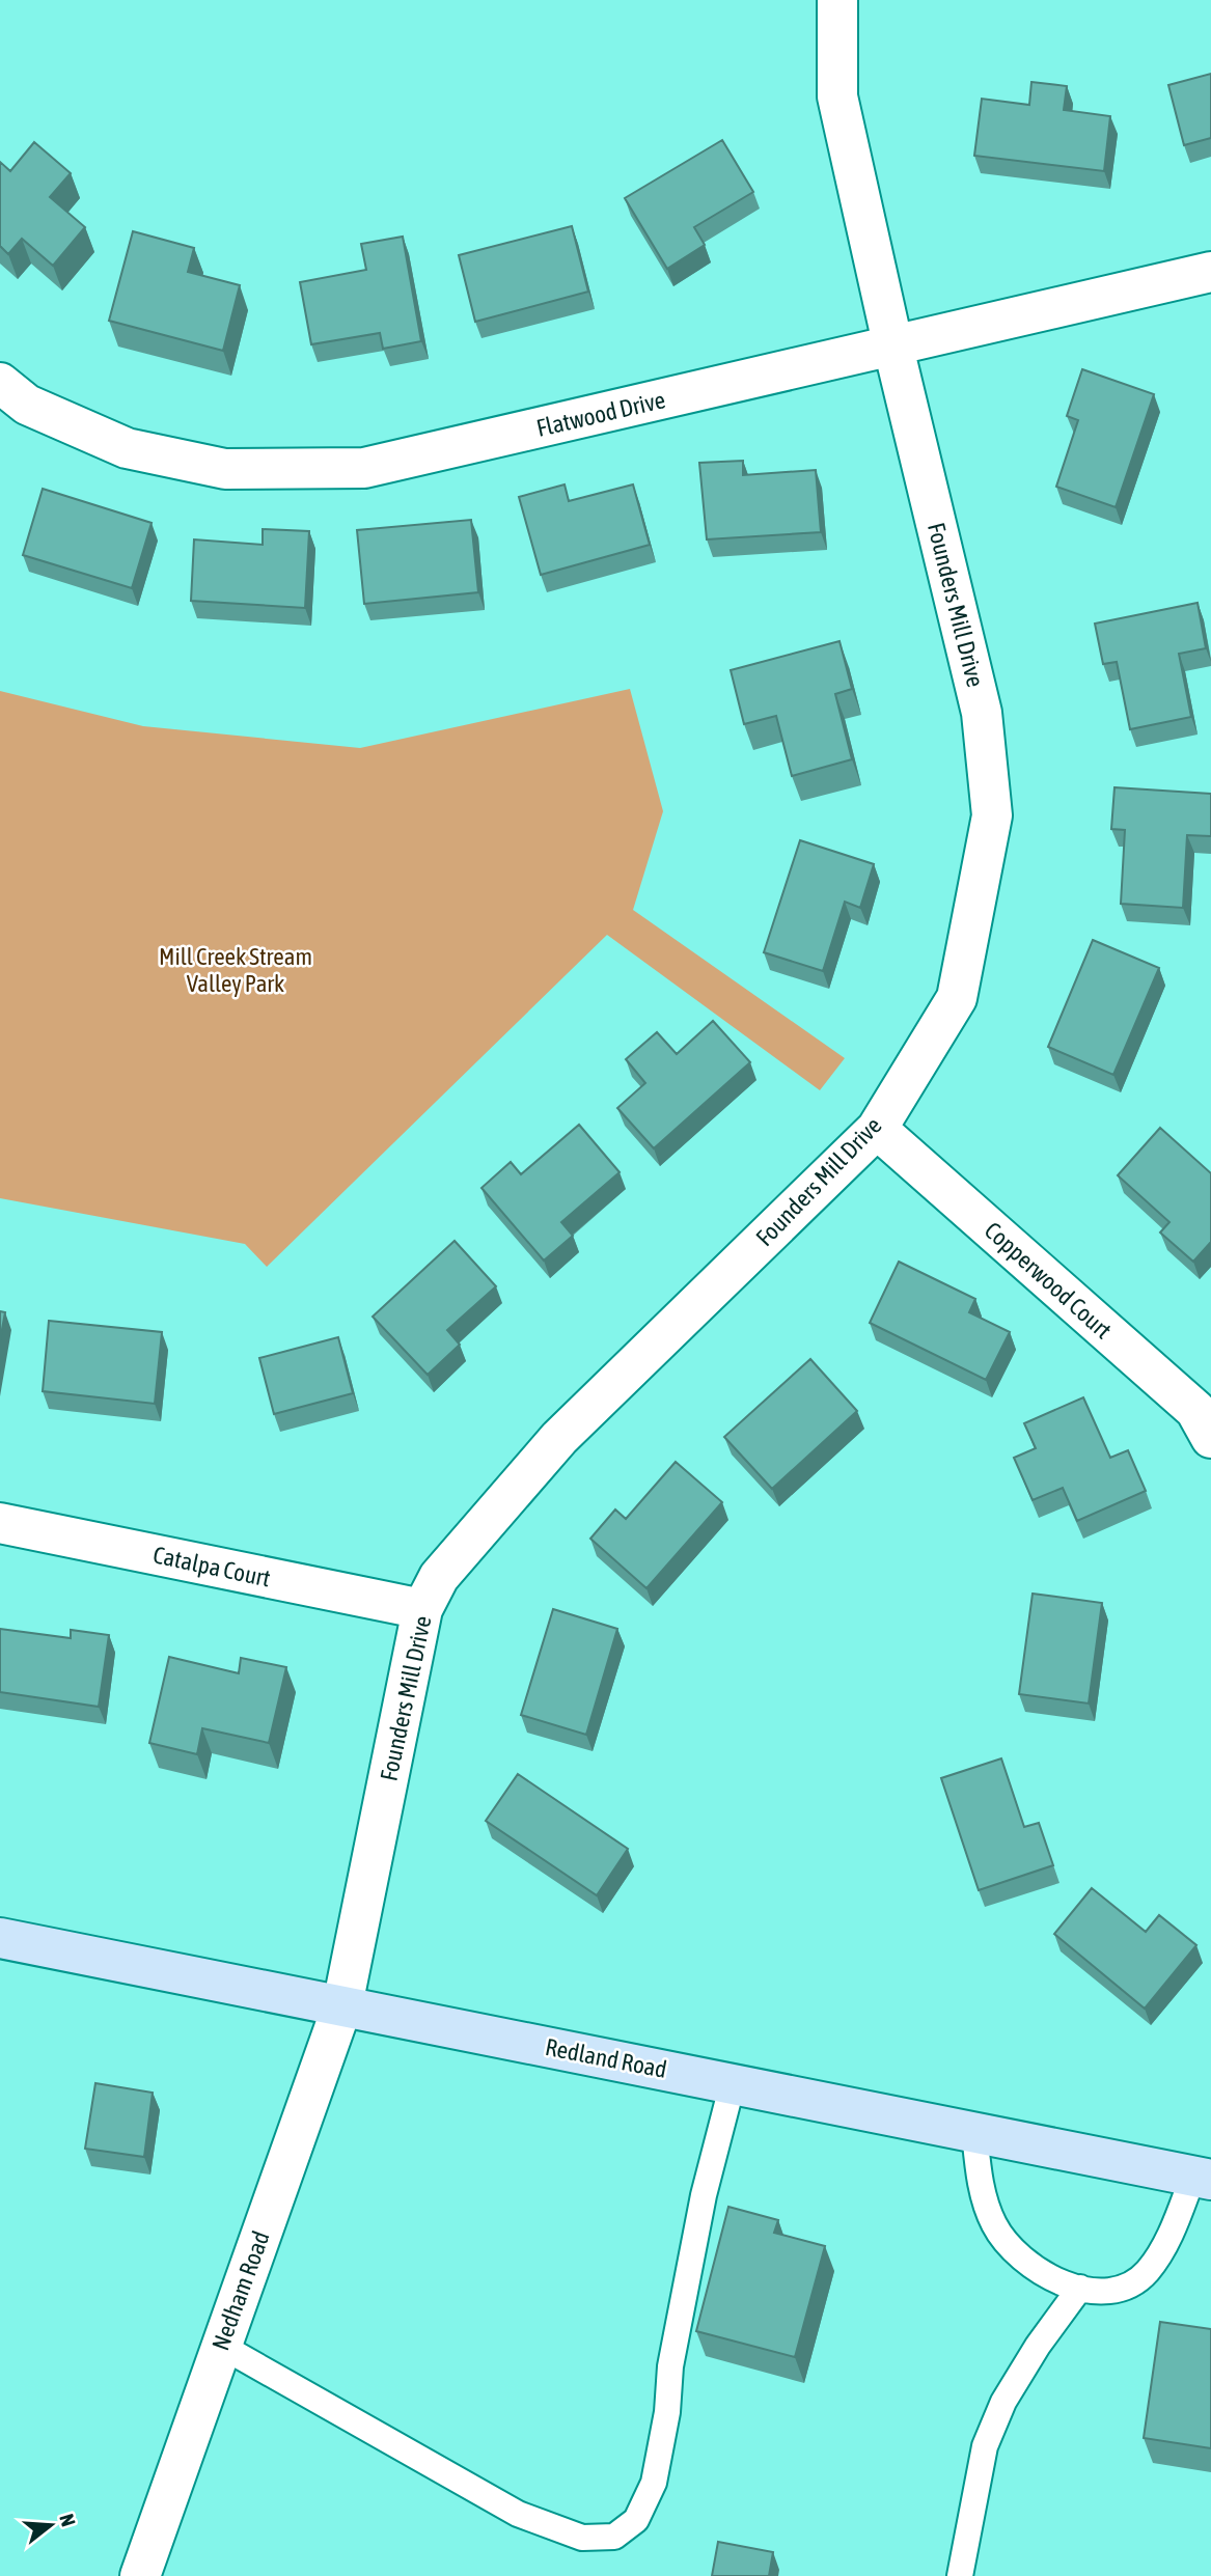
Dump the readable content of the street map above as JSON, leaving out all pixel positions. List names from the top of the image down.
{
  "streets": {
    "main road": ["Redland Road"],
    "street": [
      "Flatwood Drive",
      "Founders Mill Drive",
      "Copperwood Court",
      "Catalpa Court",
      "Nedham Road"
    ]
  },
  "crossings": [
    ["Flatwood Drive", "Founders Mill Drive"],
    ["Founders Mill Drive", "Copperwood Court"],
    ["Founders Mill Drive", "Catalpa Court"],
    ["Founders Mill Drive", "Redland Road"],
    ["Founders Mill Drive", "Nedham Road"],
    ["Redland Road", "Nedham Road"]
  ],
  "parks": ["Mill Creek Stream Valley Park"],
  "north": "right"
}
